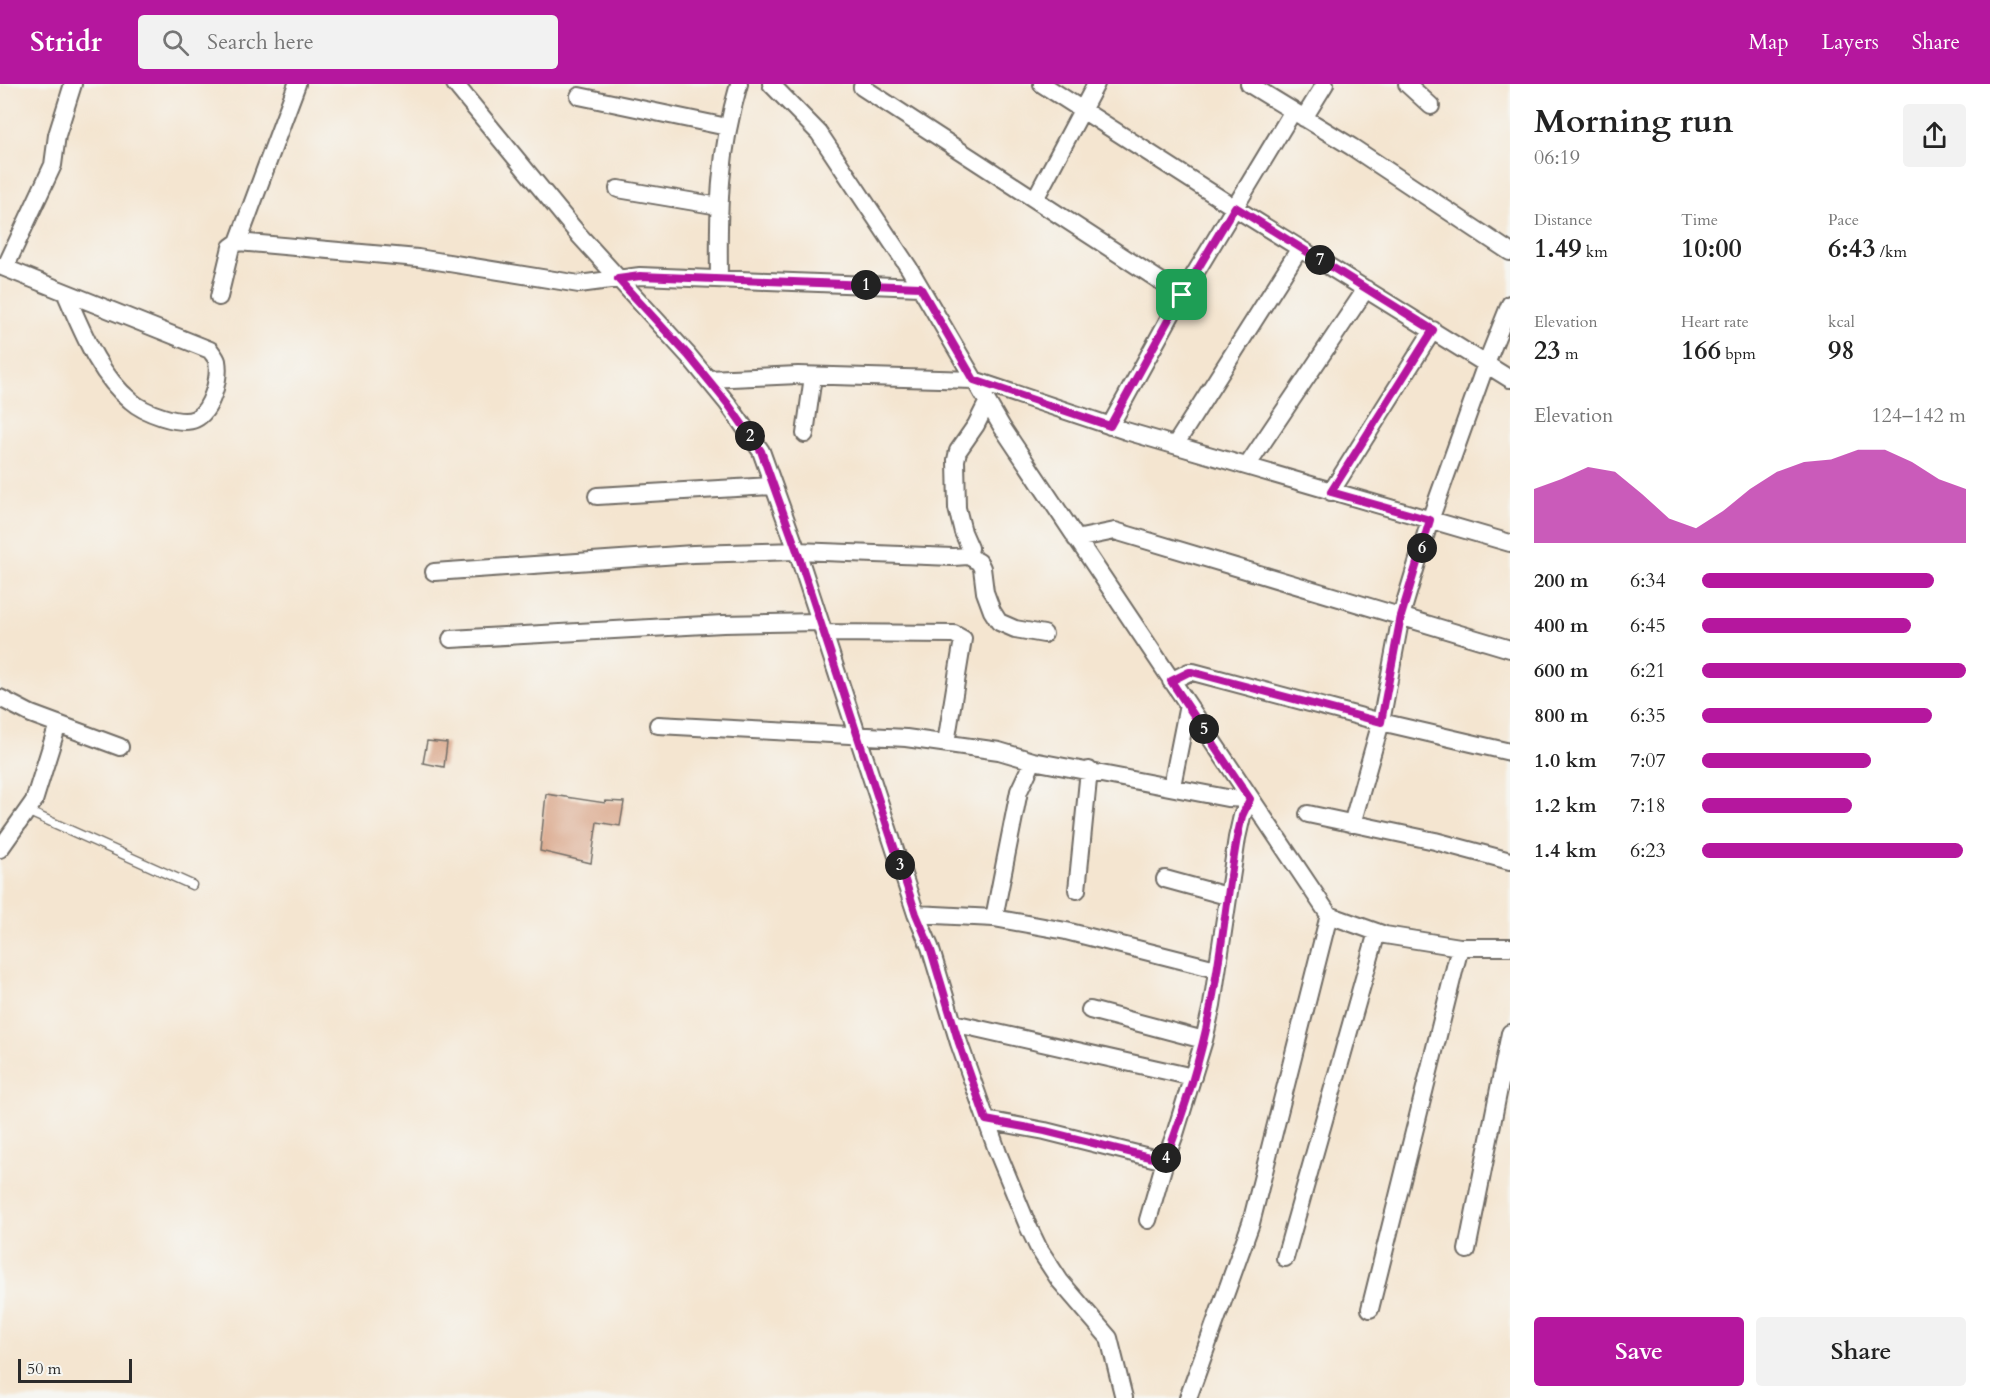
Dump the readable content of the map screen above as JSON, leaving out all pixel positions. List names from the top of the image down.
{
  "scale_bar": "50 m",
  "page": {
    "header": "Stridr",
    "search": "Search here",
    "nav": ["Map", "Layers", "Share"],
    "heading": ["Morning run", "06:19"],
    "stats": [
      ["Distance", "1.49 km"],
      ["Time", "10:00"],
      ["Pace", "6:43 /km"],
      ["Elevation", "23 m"],
      ["Heart rate", "166 bpm"],
      ["kcal", "98"]
    ],
    "pins": [
      "7",
      "1",
      "2",
      "6",
      "5",
      "3",
      "4"
    ],
    "chart": ["Elevation", "124–142 m"],
    "list": [
      {
        "name": "200 m",
        "note": "6:34"
      },
      {
        "name": "400 m",
        "note": "6:45"
      },
      {
        "name": "600 m",
        "note": "6:21"
      },
      {
        "name": "800 m",
        "note": "6:35"
      },
      {
        "name": "1.0 km",
        "note": "7:07"
      },
      {
        "name": "1.2 km",
        "note": "7:18"
      },
      {
        "name": "1.4 km",
        "note": "6:23"
      }
    ],
    "buttons": ["Save", "Share"],
    "scale": "50 m"
  }
}
